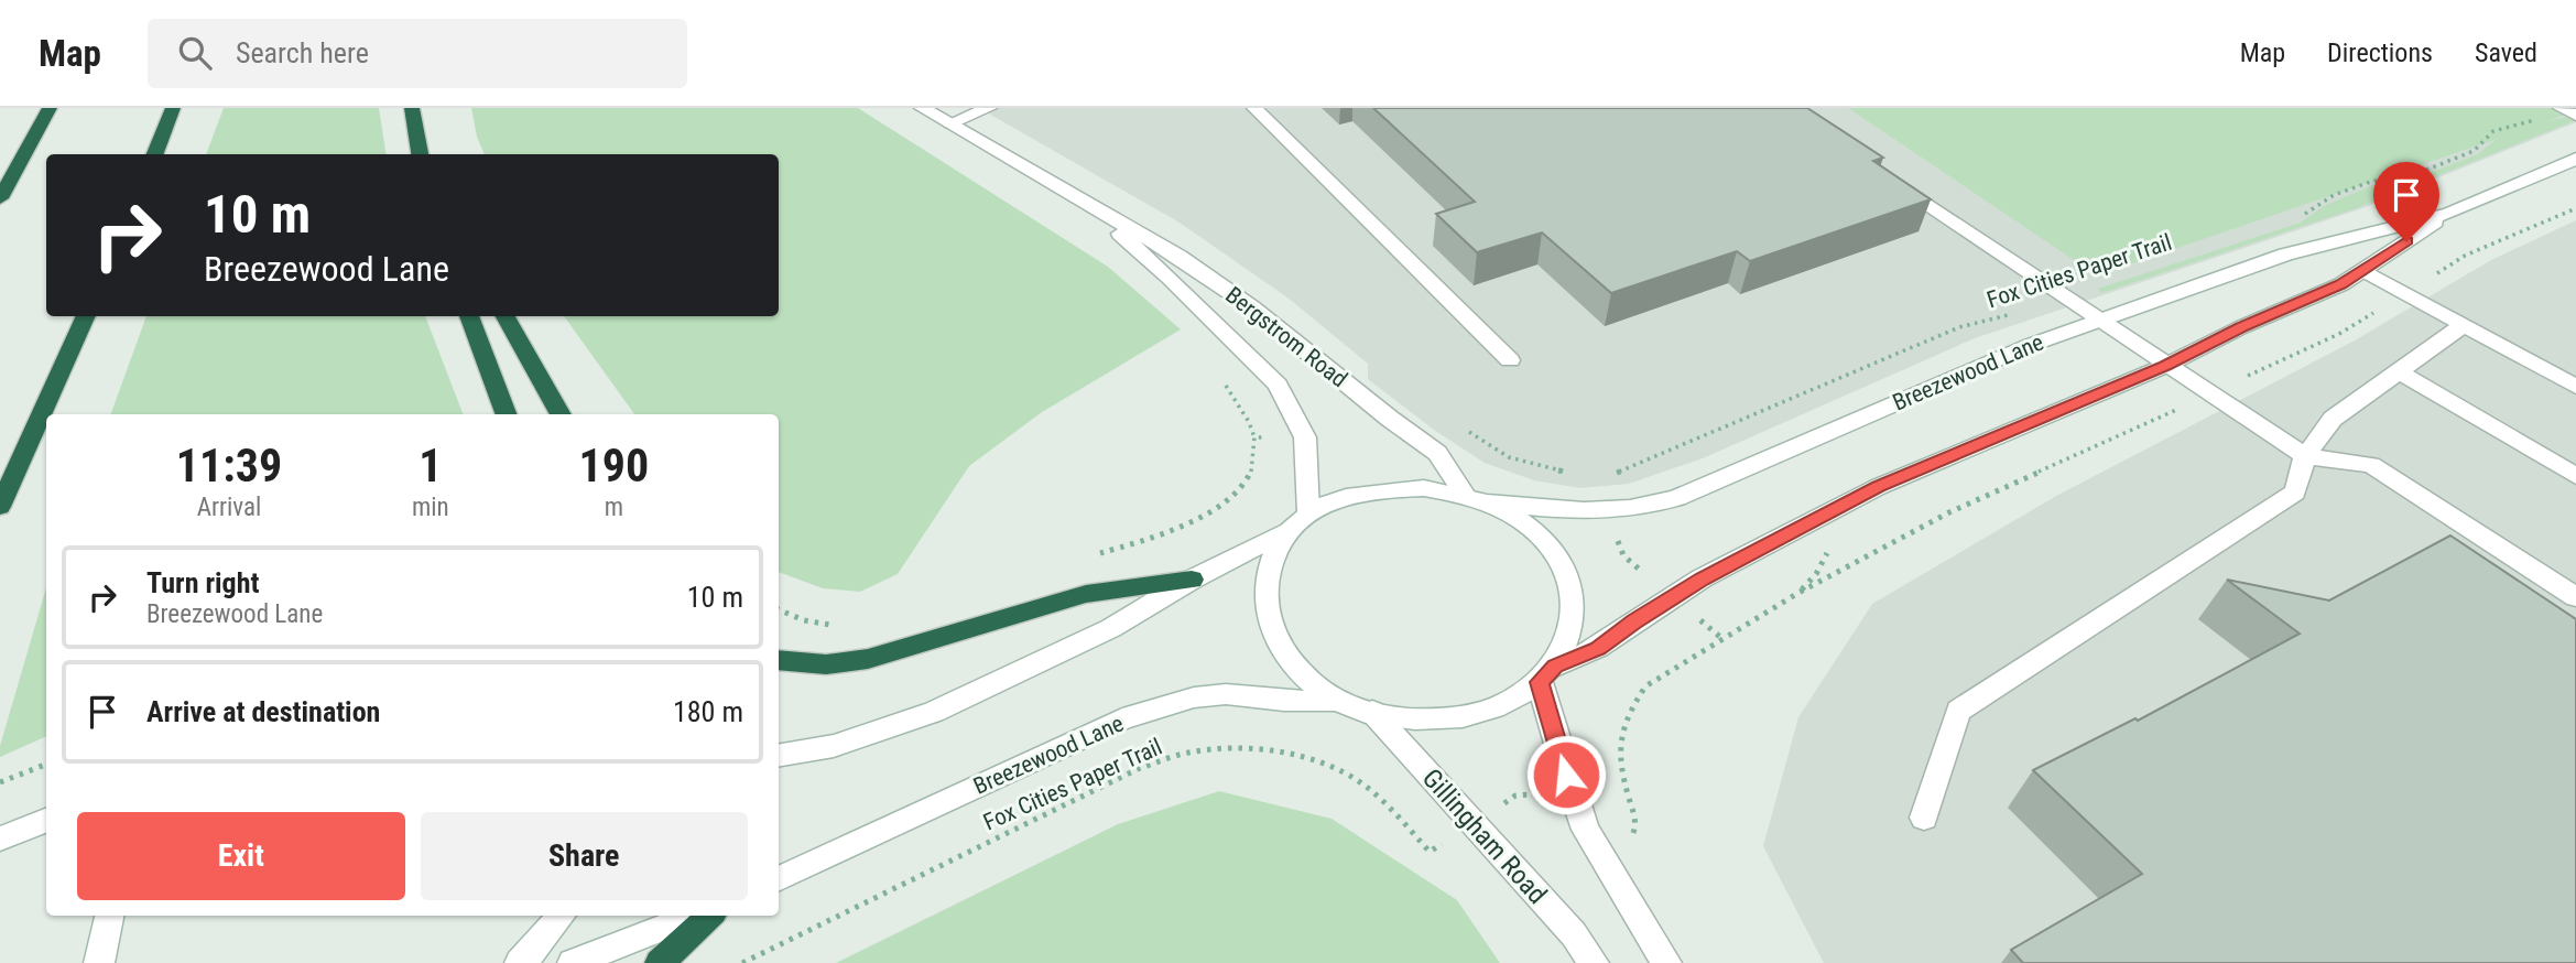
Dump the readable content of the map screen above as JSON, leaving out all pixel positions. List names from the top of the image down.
{
  "streets": {
    "main road": ["Bergstrom Road", "Breezewood Lane", "Gillingham Road"],
    "path": ["Fox Cities Paper Trail"]
  },
  "crossings": [
    ["Fox Cities Paper Trail", "Gillingham Road"],
    ["Bergstrom Road", "Breezewood Lane"],
    ["Bergstrom Road", "Gillingham Road"],
    ["Breezewood Lane", "Gillingham Road"]
  ],
  "page": {
    "header": "Map",
    "search": "Search here",
    "nav": ["Map", "Directions", "Saved"],
    "turn": ["10 m", "Breezewood Lane"],
    "eta": [
      "11:39",
      "Arrival",
      "1",
      "min",
      "190",
      "m"
    ],
    "list": [
      {
        "name": "Turn right",
        "note": "Breezewood Lane",
        "value": "10 m"
      },
      {
        "name": "Arrive at destination",
        "value": "180 m"
      }
    ],
    "buttons": ["Exit", "Share"]
  }
}
